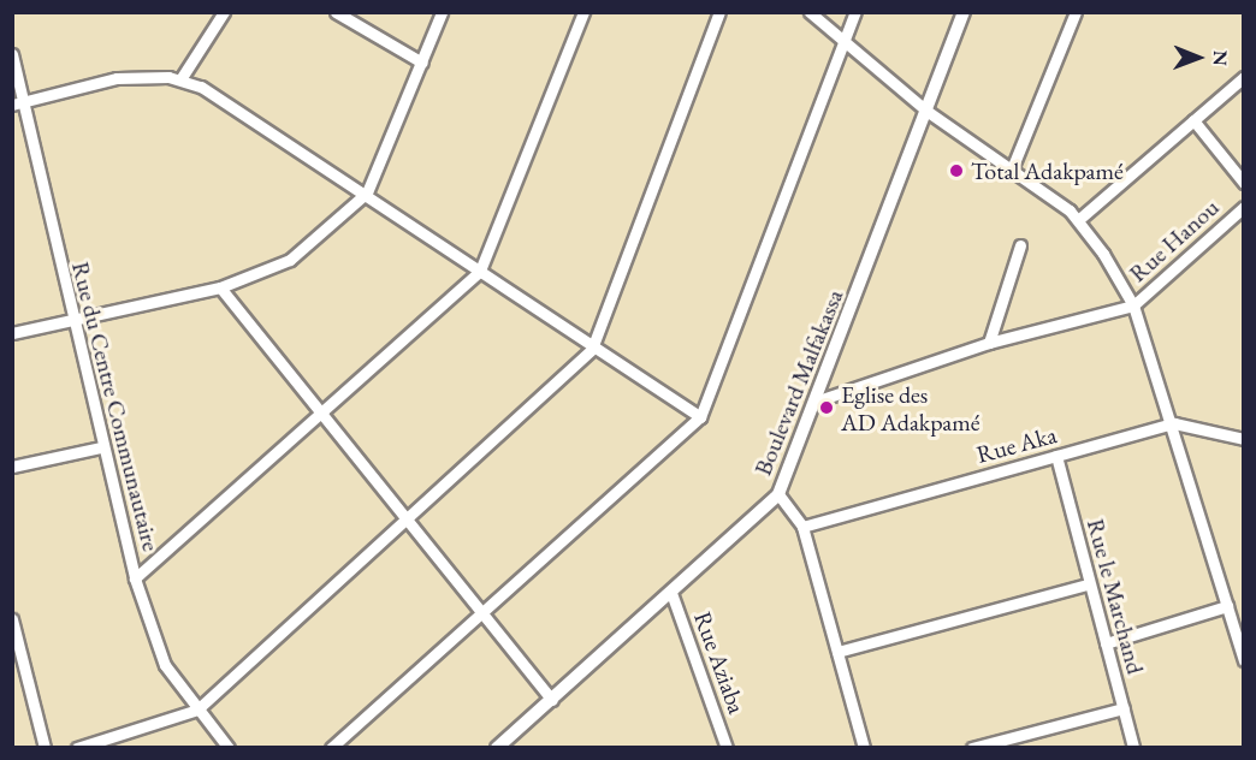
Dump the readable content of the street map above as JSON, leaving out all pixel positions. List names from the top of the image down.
{
  "streets": {
    "street": [
      "Rue Hanou",
      "Boulevard Malfakassa",
      "Rue du Centre Communautaire",
      "Rue Aka",
      "Rue le Marchand",
      "Rue Aziaba"
    ]
  },
  "crossings": [
    ["Boulevard Malfakassa", "Rue Aziaba"],
    ["Rue Aka", "Rue le Marchand"]
  ],
  "places": ["Total Adakpamé", "Eglise des AD Adakpamé"],
  "north": "right"
}
